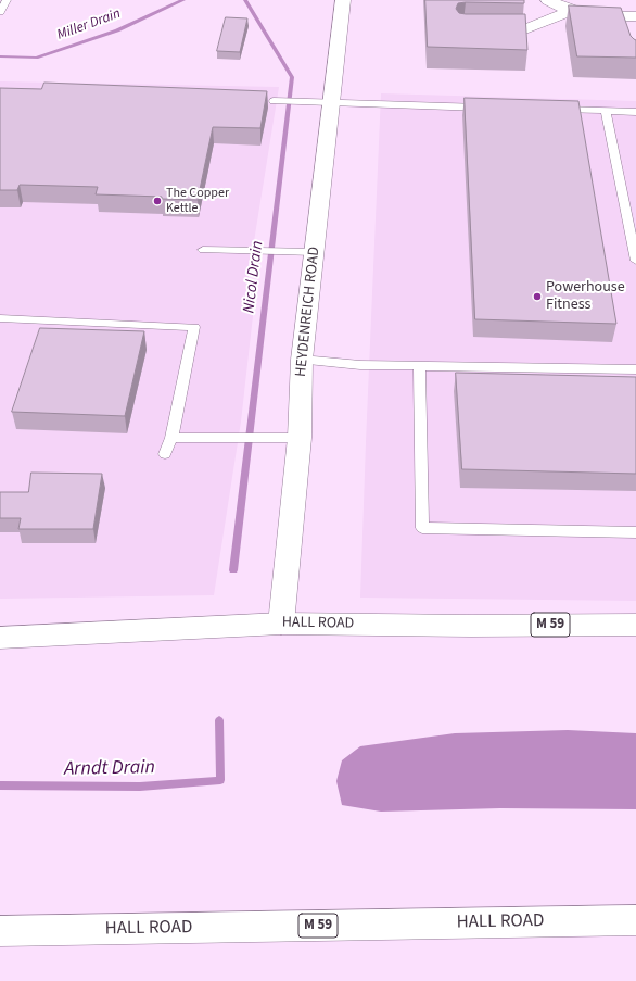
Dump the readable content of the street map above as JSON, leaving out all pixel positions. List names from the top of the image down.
{
  "streets": {
    "main road": ["HEYDENREICH ROAD", "HALL ROAD", "M 59"]
  },
  "crossings": [
    ["HEYDENREICH ROAD", "HALL ROAD"]
  ],
  "water": ["Miller Drain", "Nicol Drain", "Arndt Drain"],
  "places": ["The Copper Kettle", "Powerhouse Fitness"]
}
